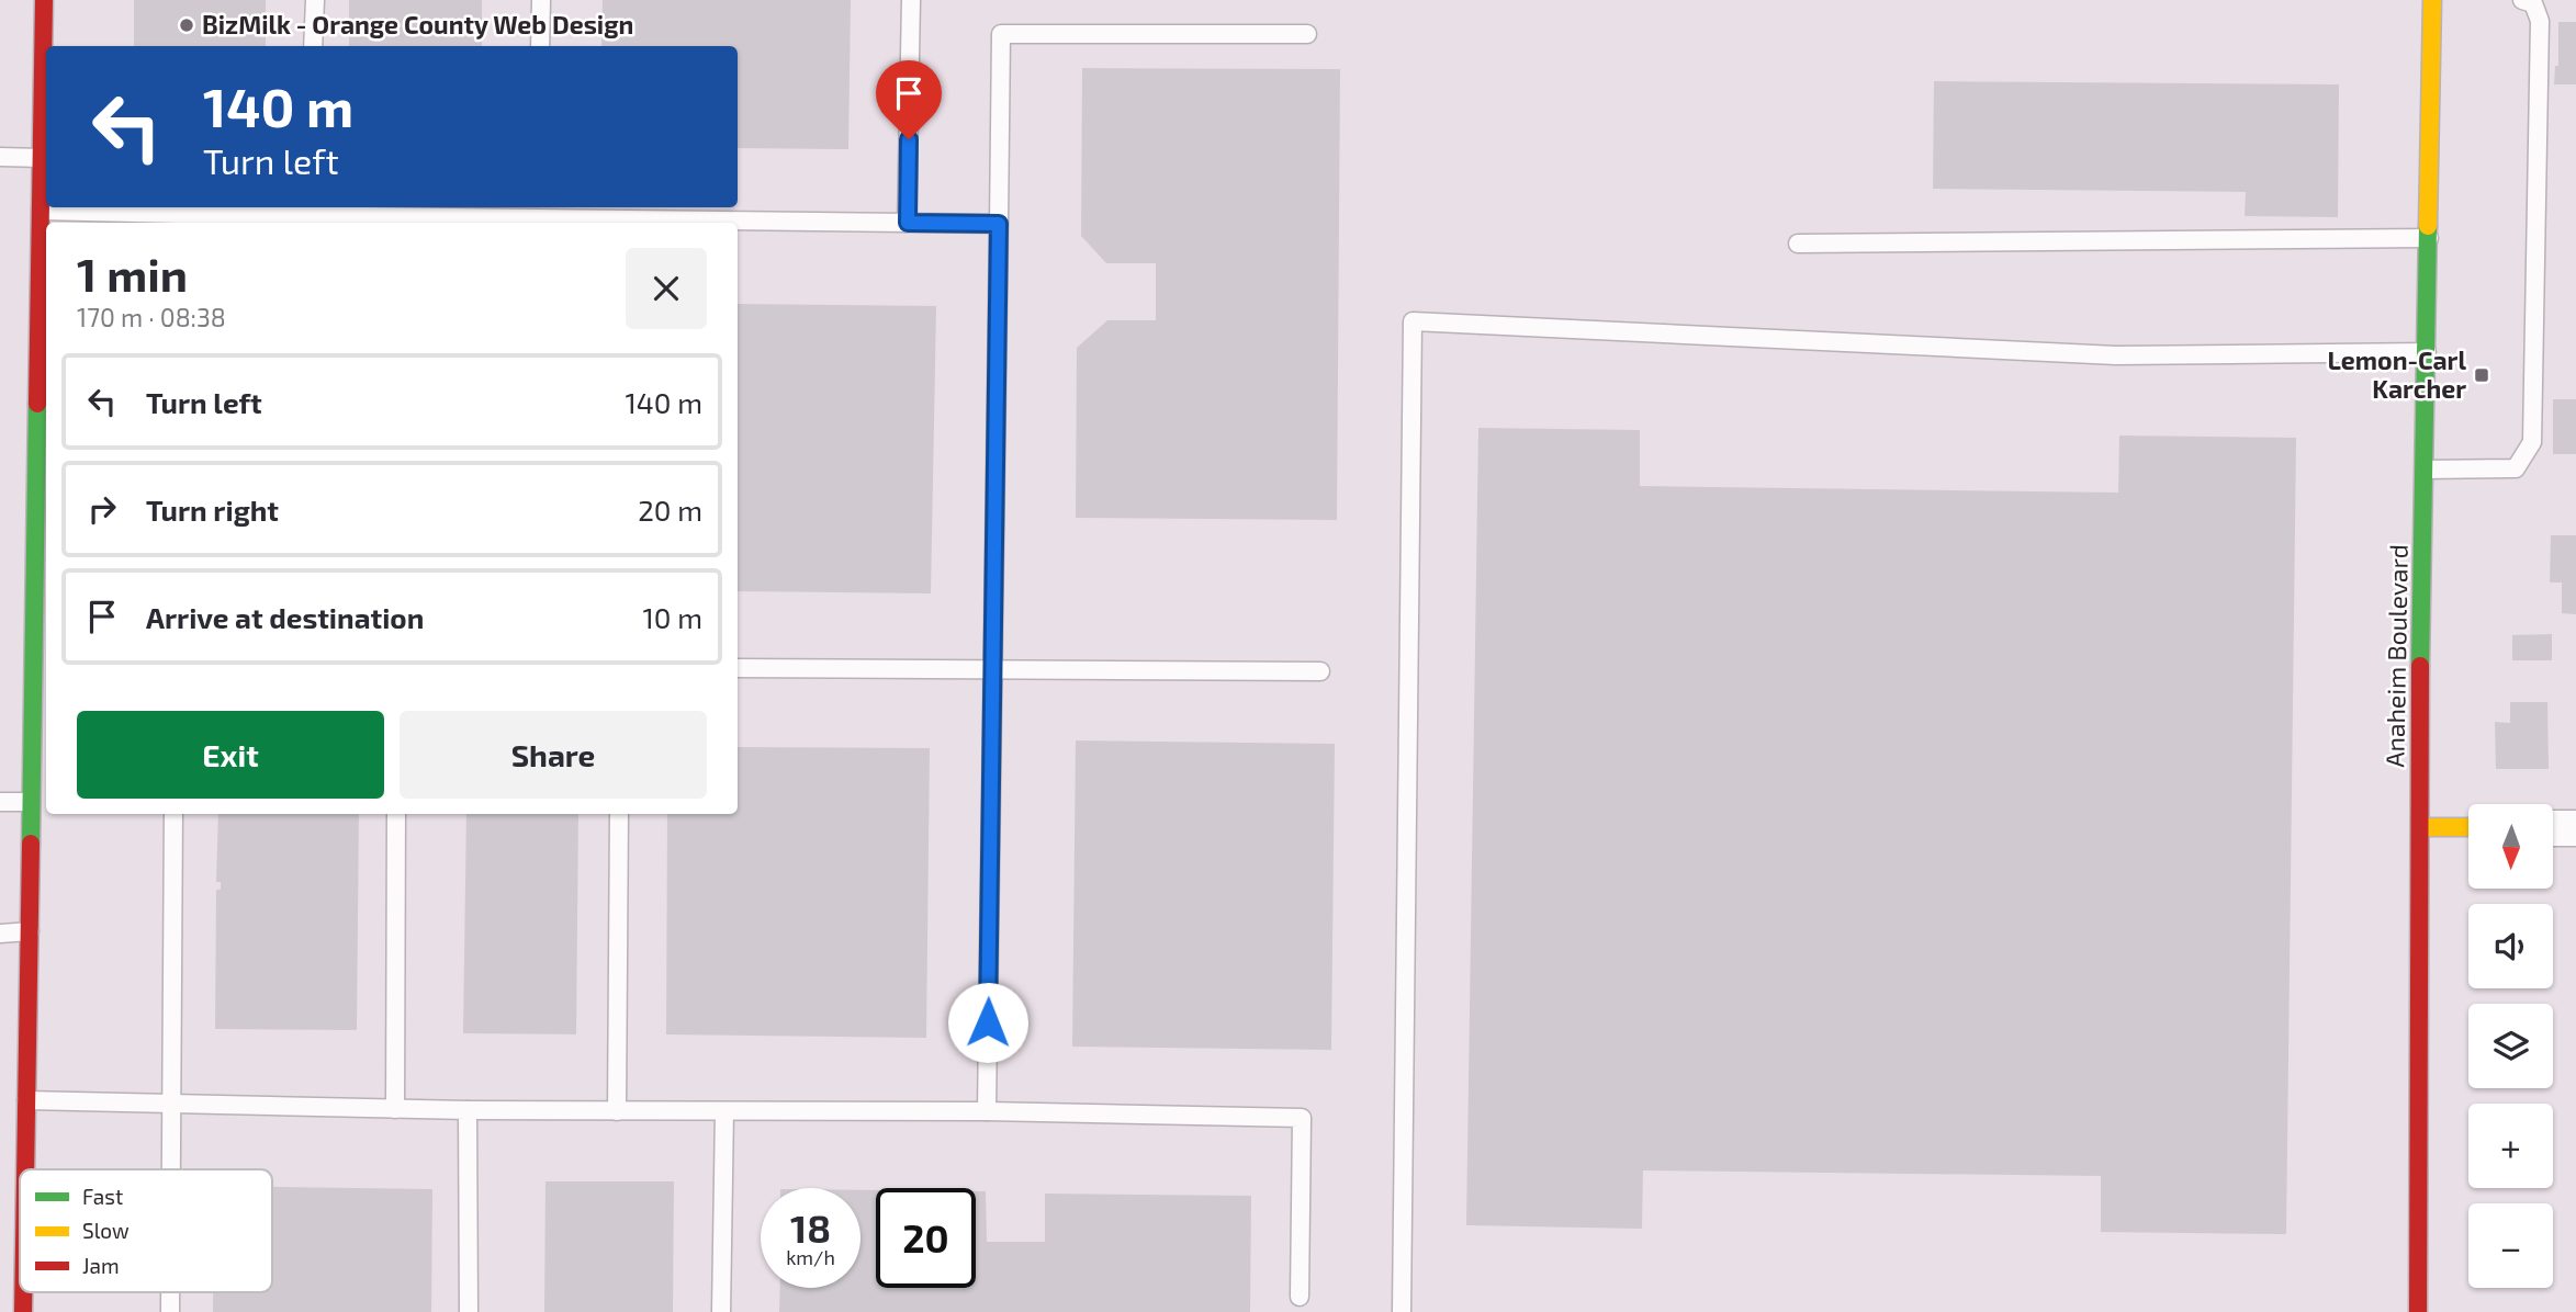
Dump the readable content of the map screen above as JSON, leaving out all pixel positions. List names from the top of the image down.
{
  "streets": {
    "street": ["Anaheim Boulevard"]
  },
  "places": {
    "other": ["BizMilk - Orange County Web Design"],
    "transit": ["Lemon-Carl Karcher"]
  },
  "legend": ["Fast", "Slow", "Jam"],
  "north": "bottom",
  "page": {
    "turn": ["140 m", "Turn left"],
    "heading": ["1 min", "170 m · 08:38"],
    "list": [
      {
        "name": "Turn left",
        "value": "140 m"
      },
      {
        "name": "Turn right",
        "value": "20 m"
      },
      {
        "name": "Arrive at destination",
        "value": "10 m"
      }
    ],
    "buttons": ["Exit", "Share"],
    "map_buttons": ["+", "−"],
    "speed": "18 km/h",
    "limit": "20"
  }
}
